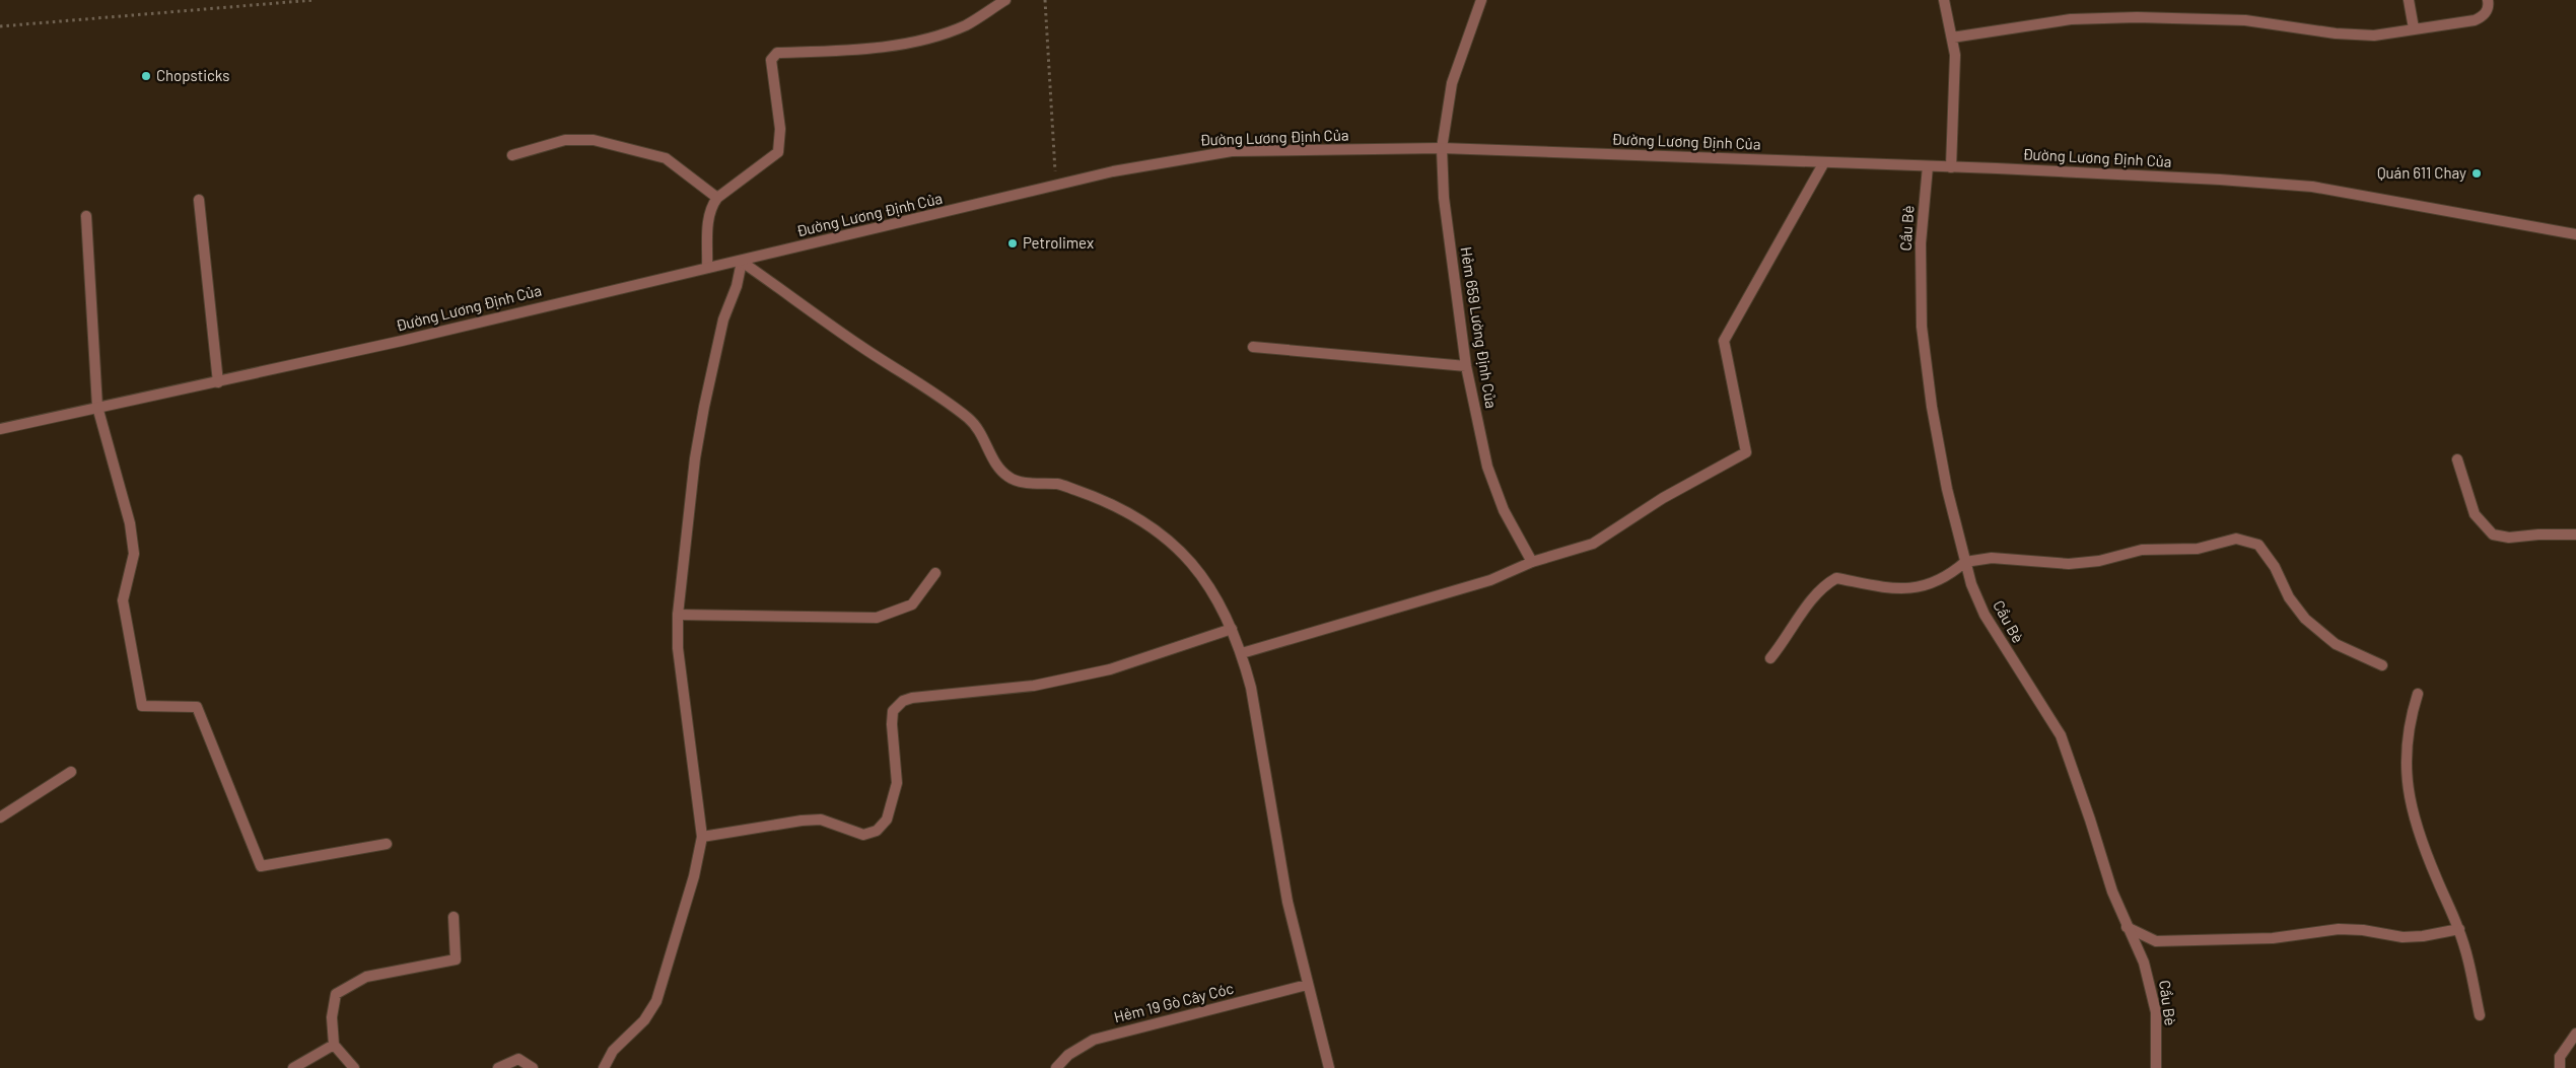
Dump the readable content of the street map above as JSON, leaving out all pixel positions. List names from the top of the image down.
{
  "streets": {
    "street": [
      "Đường Lương Định Của",
      "Cầu Bè",
      "Hẻm 659 Lường Định Của",
      "Hẻm 19 Gò Cây Cóc"
    ]
  },
  "crossings": [
    ["Đường Lương Định Của", "Cầu Bè"],
    ["Đường Lương Định Của", "Hẻm 659 Lường Định Của"]
  ],
  "places": ["Chopsticks", "Quán 611 Chay", "Petrolimex"]
}
